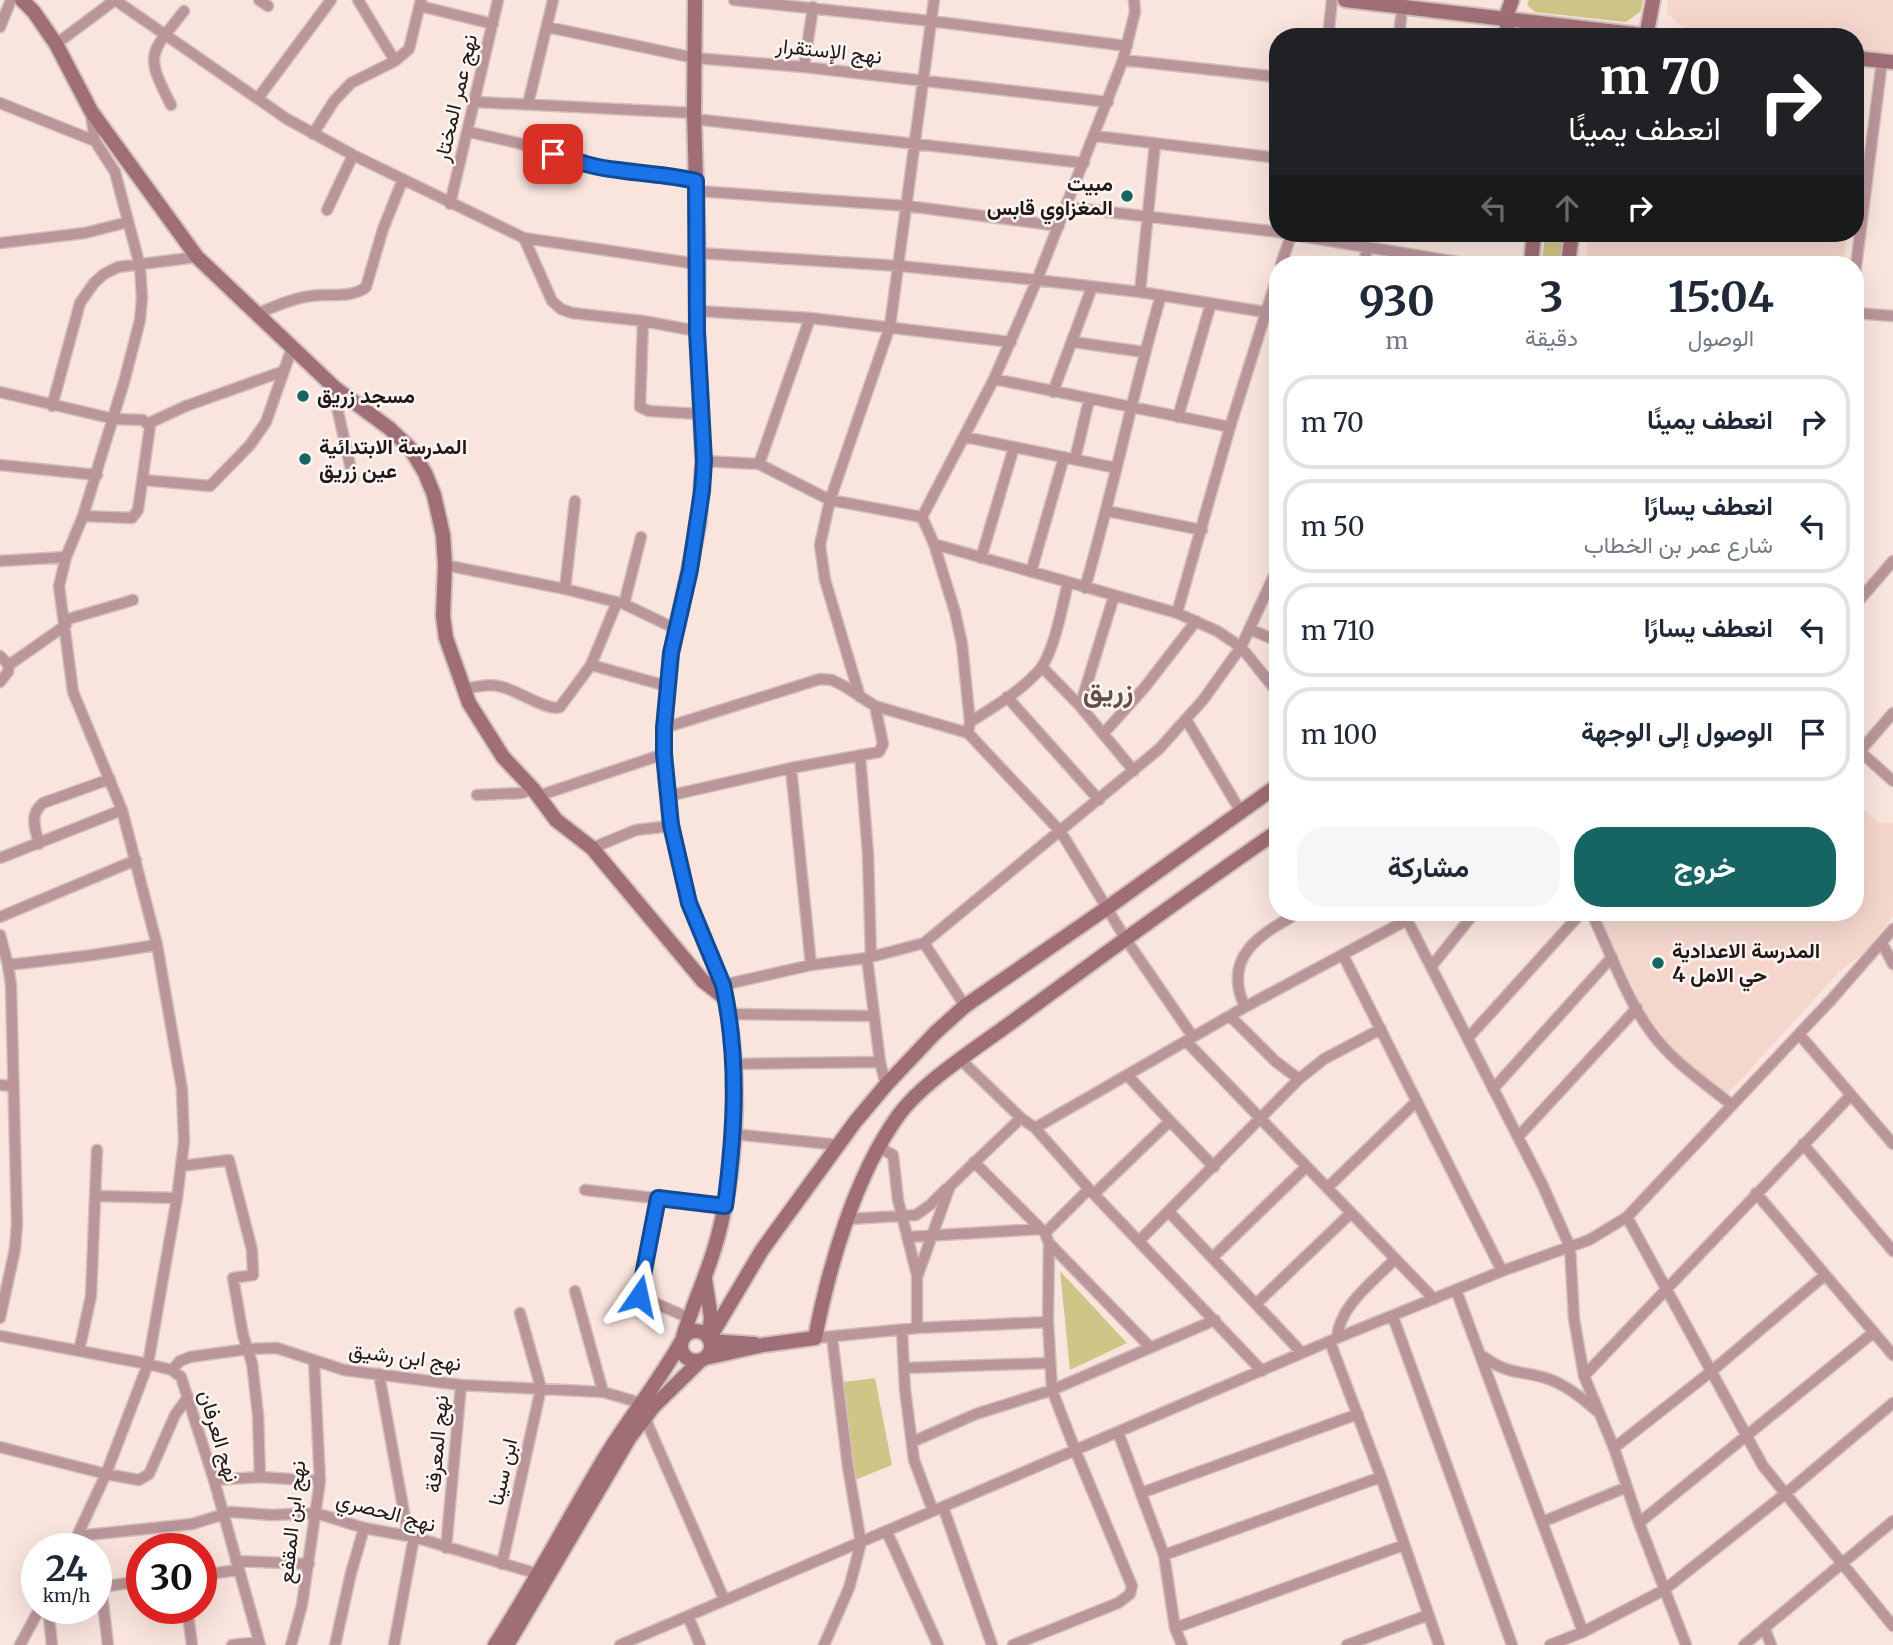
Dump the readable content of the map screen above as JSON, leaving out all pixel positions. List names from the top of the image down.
{
  "streets": {
    "street": [
      "نهج الإستقرار",
      "نهج عمر المختار",
      "نهج ابن رشيق",
      "نهج العرفان",
      "نهج المعرفة",
      "ابن سينا",
      "نهج الحصري",
      "نهج ابن المقفع"
    ]
  },
  "crossings": [
    ["نهج ابن رشيق", "نهج العرفان"],
    ["نهج ابن رشيق", "نهج المعرفة"],
    ["نهج ابن رشيق", "ابن سينا"],
    ["نهج ابن رشيق", "نهج ابن المقفع"],
    ["نهج العرفان", "نهج الحصري"],
    ["نهج المعرفة", "نهج الحصري"],
    ["ابن سينا", "نهج الحصري"],
    ["نهج الحصري", "نهج ابن المقفع"]
  ],
  "districts": ["زريق"],
  "places": [
    "مبيت المغزاوي قابس",
    "مسجد زريق",
    "المدرسة الابتدائية عين زريق",
    "المدرسة الاعدادية حي الامل 4"
  ],
  "page": {
    "turn": ["70 m", "انعطف يمينًا"],
    "eta": [
      "15:04",
      "الوصول",
      "3",
      "دقيقة",
      "930",
      "m"
    ],
    "list": [
      {
        "name": "انعطف يمينًا",
        "value": "70 m"
      },
      {
        "name": "انعطف يسارًا",
        "note": "شارع عمر بن الخطاب",
        "value": "50 m"
      },
      {
        "name": "انعطف يسارًا",
        "value": "710 m"
      },
      {
        "name": "الوصول إلى الوجهة",
        "value": "100 m"
      }
    ],
    "buttons": ["خروج", "مشاركة"],
    "speed": "24 km/h",
    "limit": "30"
  }
}
